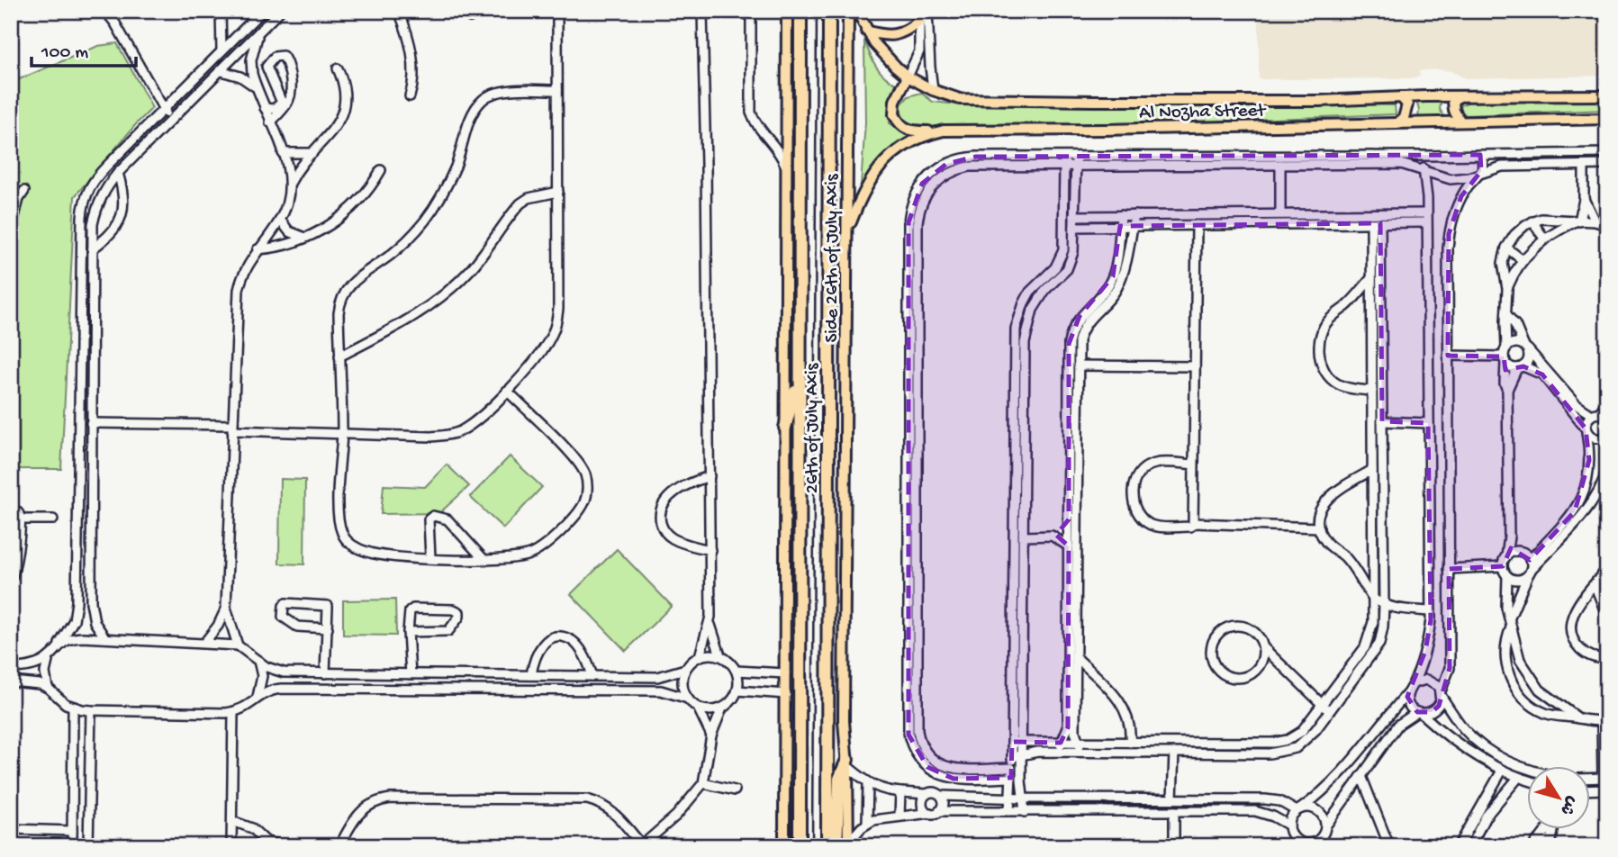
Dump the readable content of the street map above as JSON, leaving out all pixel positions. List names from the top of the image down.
{
  "streets": {
    "highway": ["26th of July Axis"],
    "main road": ["Al Nozha Street", "Side 26th of July Axis"]
  },
  "crossings": [
    ["Al Nozha Street", "Side 26th of July Axis"]
  ],
  "scale_bar": "100 m",
  "north": "bottom right"
}
